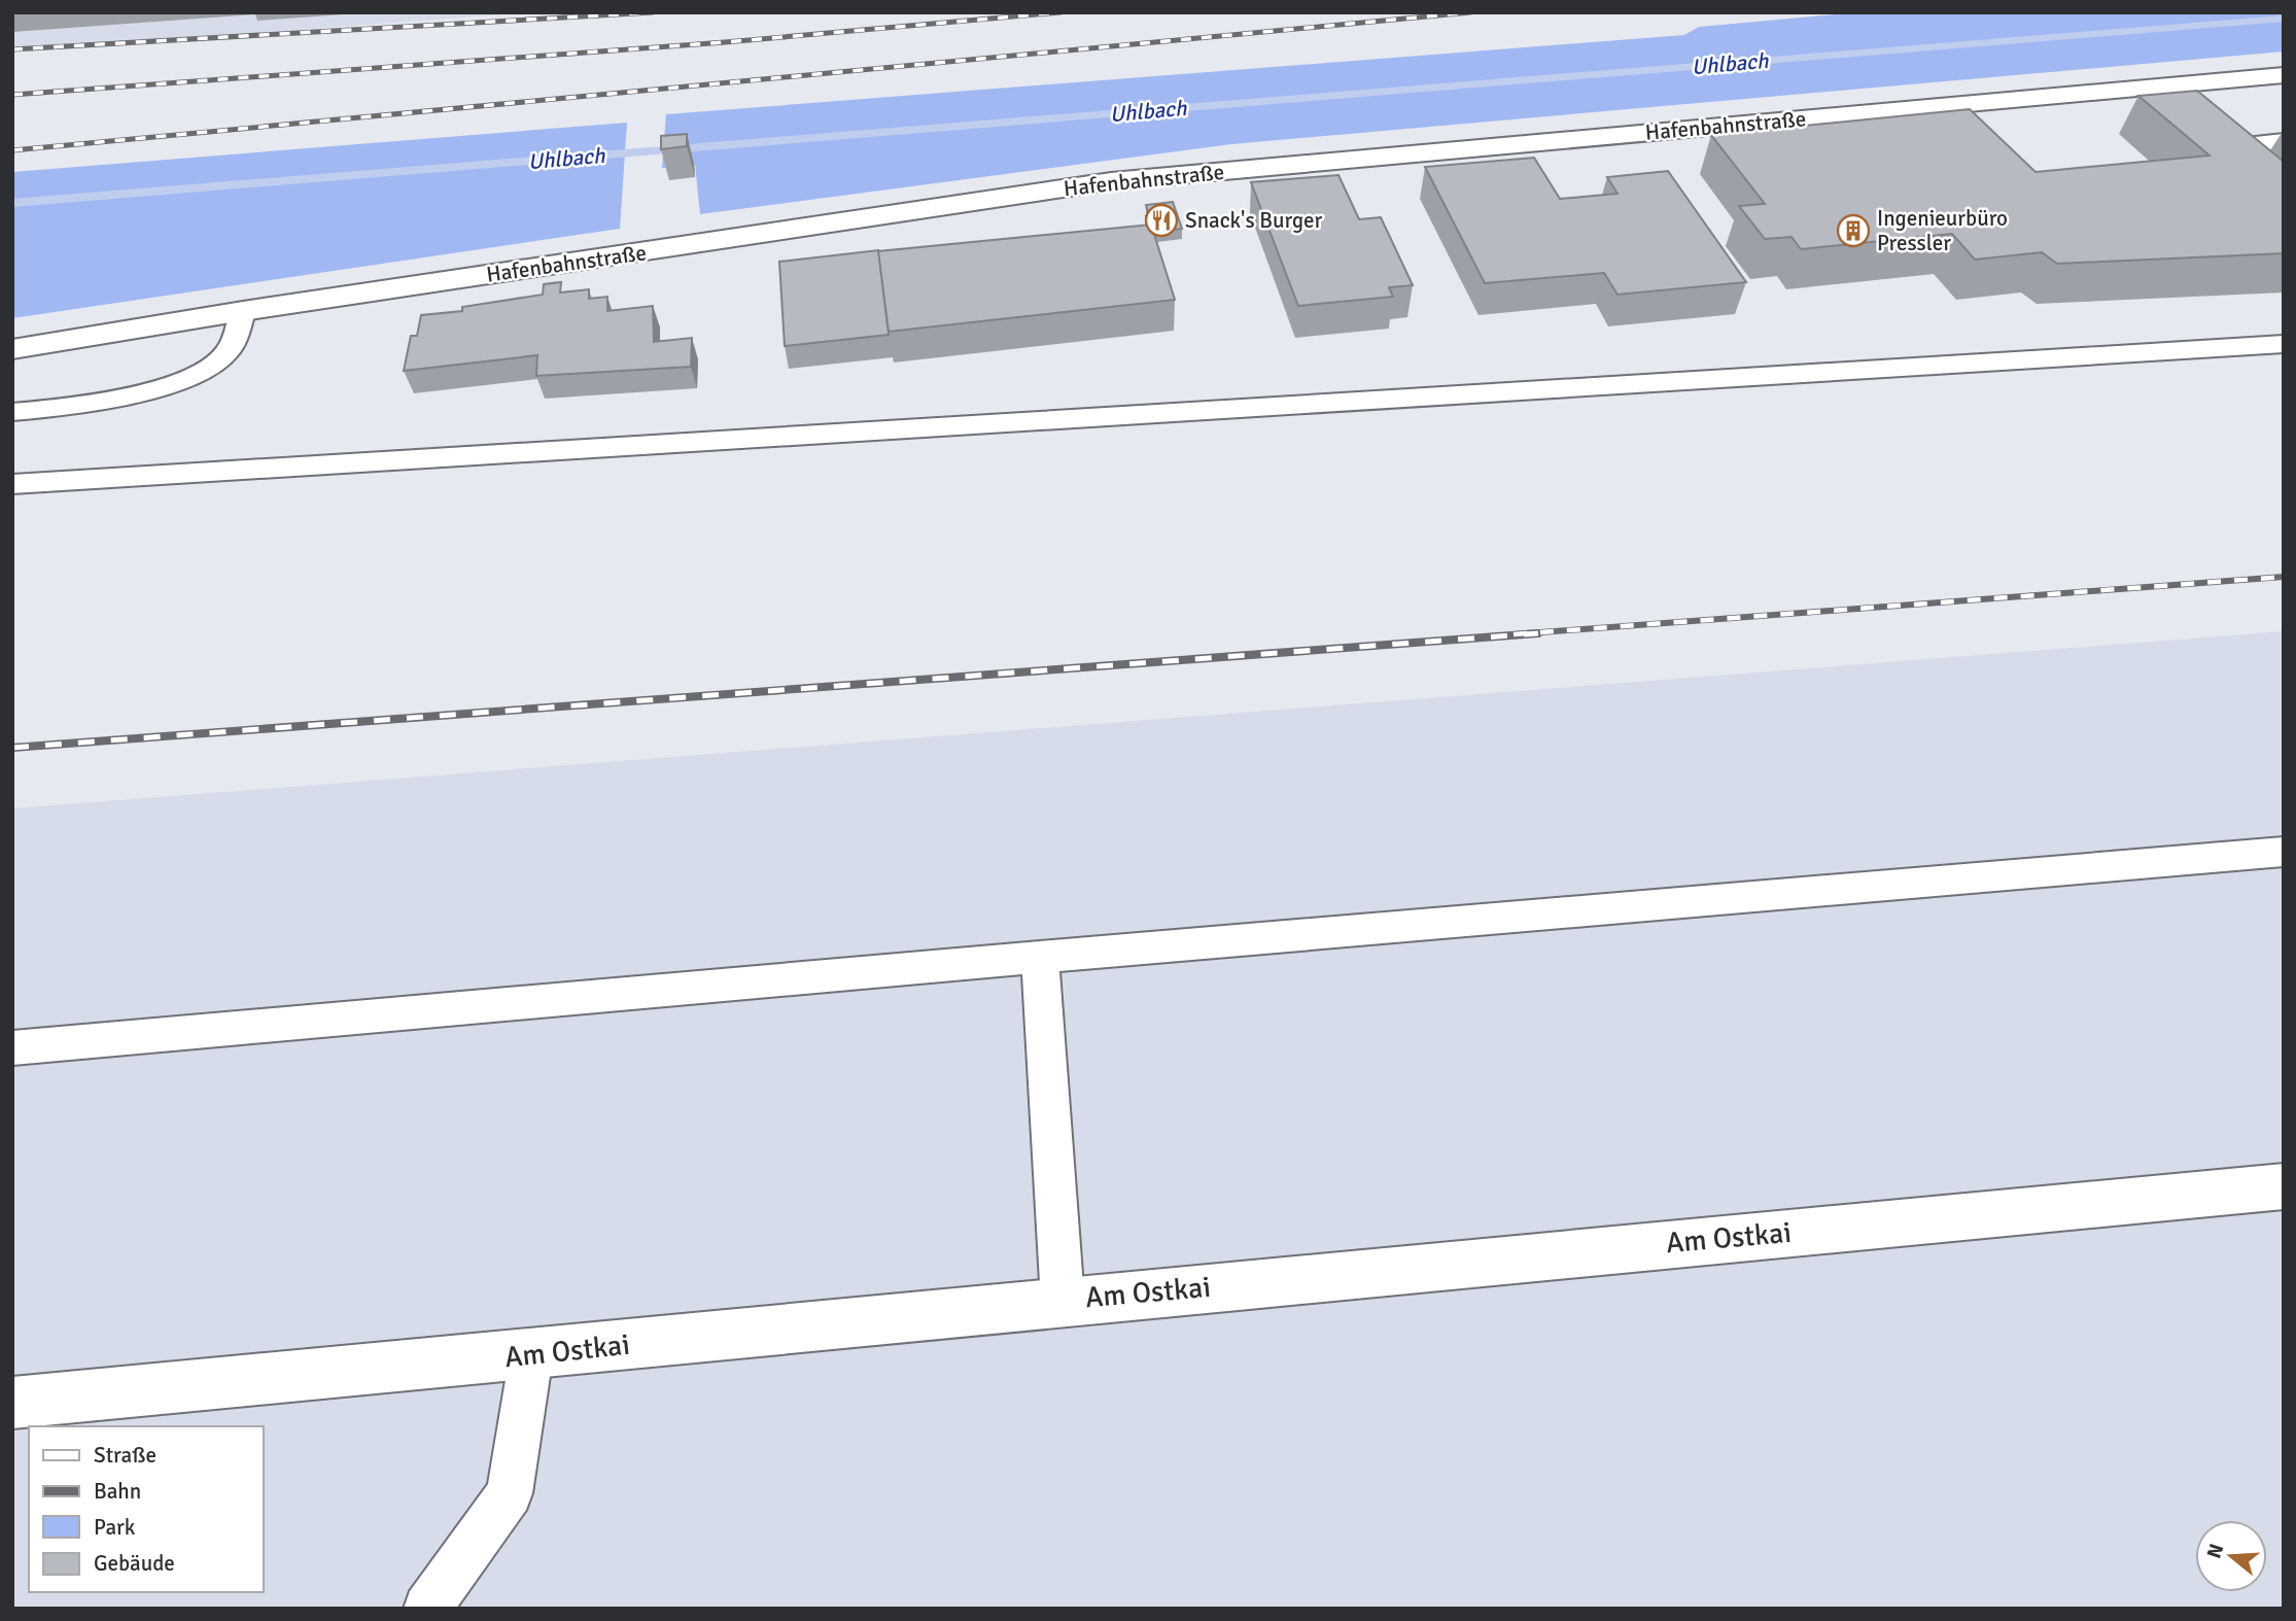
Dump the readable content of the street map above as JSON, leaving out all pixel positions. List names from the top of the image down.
{
  "streets": {
    "main road": ["Hafenbahnstraße", "Am Ostkai"]
  },
  "water": ["Uhlbach"],
  "places": {
    "restaurant": ["Snack's Burger"],
    "building": ["Ingenieurbüro Pressler"]
  },
  "legend": [
    "Straße",
    "Bahn",
    "Park",
    "Gebäude"
  ],
  "north": "left"
}
